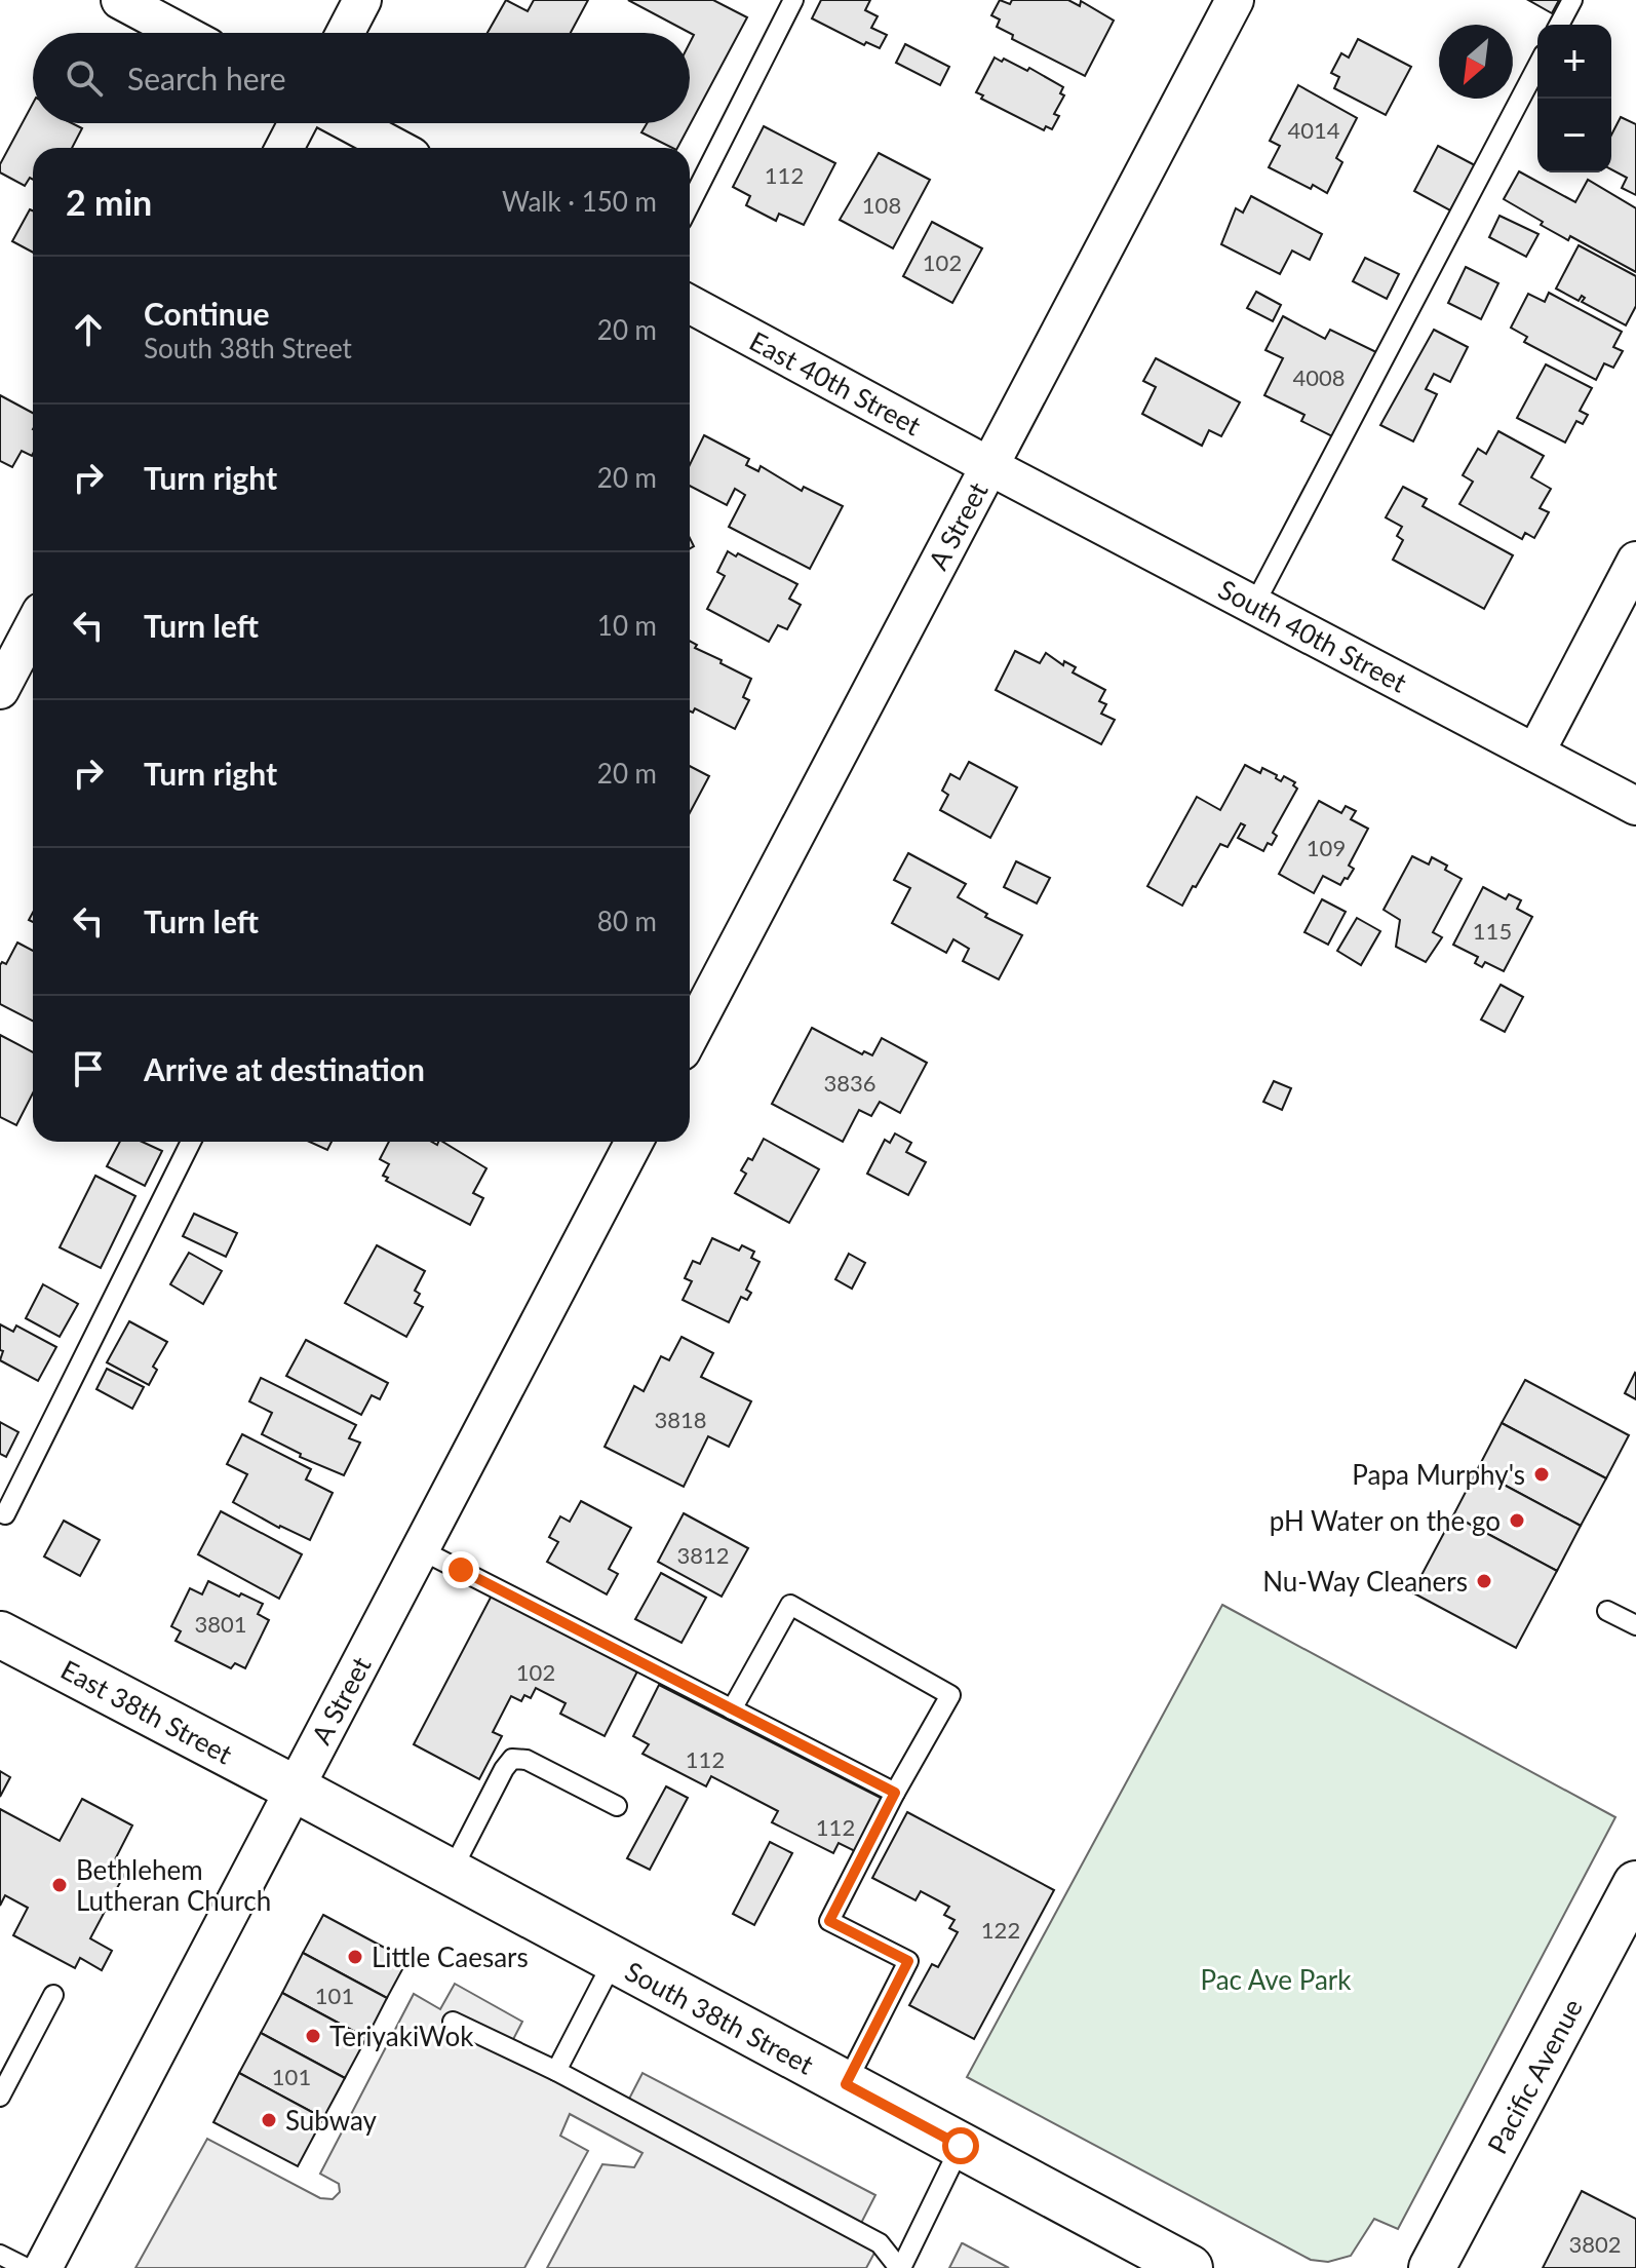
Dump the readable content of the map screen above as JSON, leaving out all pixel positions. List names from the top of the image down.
{
  "streets": {
    "main road": ["East 38th Street", "South 38th Street", "Pacific Avenue"],
    "street": ["East 40th Street", "A Street", "South 40th Street"]
  },
  "crossings": [
    ["East 40th Street", "A Street"],
    ["East 40th Street", "South 40th Street"],
    ["A Street", "South 40th Street"],
    ["A Street", "East 38th Street"],
    ["A Street", "South 38th Street"],
    ["East 38th Street", "South 38th Street"]
  ],
  "parks": ["Pac Ave Park"],
  "places": [
    "Papa Murphy's",
    "pH Water on the go",
    "Nu-Way Cleaners",
    "Bethlehem Lutheran Church",
    "Little Caesars",
    "TeriyakiWok",
    "Subway"
  ],
  "house_numbers": [
    "4014",
    "112",
    "108",
    "102",
    "4008",
    "109",
    "115",
    "3836",
    "3818",
    "3812",
    "3801",
    "102",
    "112",
    "112",
    "122",
    "101",
    "101",
    "3802"
  ],
  "north": "bottom left",
  "page": {
    "map_buttons": ["+", "−"],
    "search": "Search here",
    "heading": ["2 min", "Walk · 150 m"],
    "list": [
      ["Continue", "South 38th Street", "20 m"],
      ["Turn right", "20 m"],
      ["Turn left", "10 m"],
      ["Turn right", "20 m"],
      ["Turn left", "80 m"],
      "Arrive at destination"
    ]
  }
}
